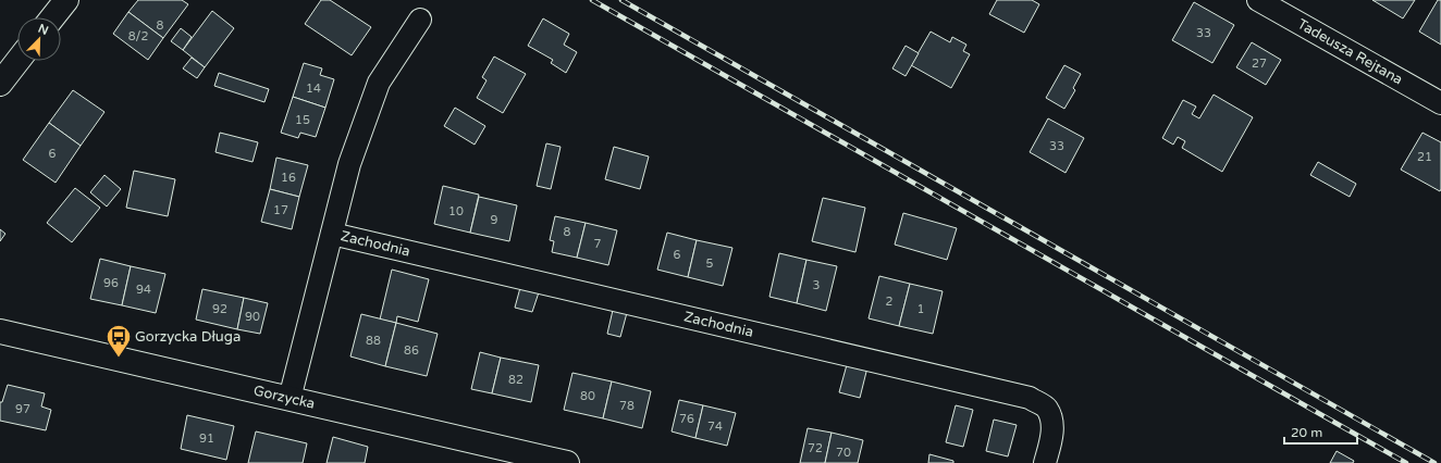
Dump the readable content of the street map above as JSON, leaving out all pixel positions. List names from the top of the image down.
{
  "streets": {
    "street": ["Tadeusza Rejtana", "Zachodnia", "Gorzycka"]
  },
  "crossings": [
    ["Zachodnia", "Gorzycka"]
  ],
  "places": {
    "bus stop": ["Gorzycka Długa"]
  },
  "house_numbers": [
    "8",
    "33",
    "8/2",
    "27",
    "14",
    "15",
    "33",
    "6",
    "21",
    "16",
    "17",
    "10",
    "9",
    "8",
    "7",
    "6",
    "5",
    "96",
    "3",
    "94",
    "2",
    "92",
    "1",
    "90",
    "88",
    "86",
    "82",
    "80",
    "78",
    "97",
    "76",
    "74",
    "91",
    "72",
    "70"
  ],
  "scale_bar": "20 m",
  "north": "top right"
}
